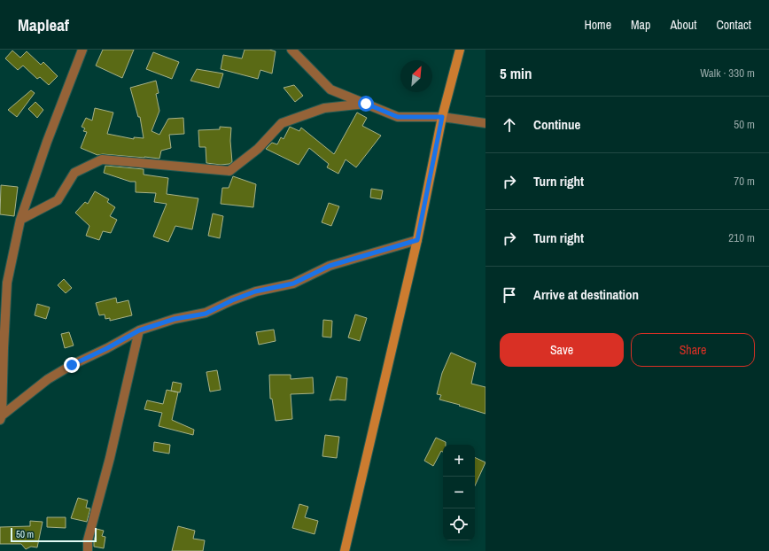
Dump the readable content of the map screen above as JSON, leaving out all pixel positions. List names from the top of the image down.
{
  "scale_bar": "50 m",
  "north": "top right",
  "page": {
    "header": "Mapleaf",
    "nav": [
      "Home",
      "Map",
      "About",
      "Contact"
    ],
    "heading": ["5 min", "Walk · 330 m"],
    "list": [
      ["Continue", "50 m"],
      ["Turn right", "70 m"],
      ["Turn right", "210 m"],
      "Arrive at destination"
    ],
    "buttons": ["Save", "Share"],
    "map_buttons": ["+", "−"],
    "scale": "50 m"
  }
}
